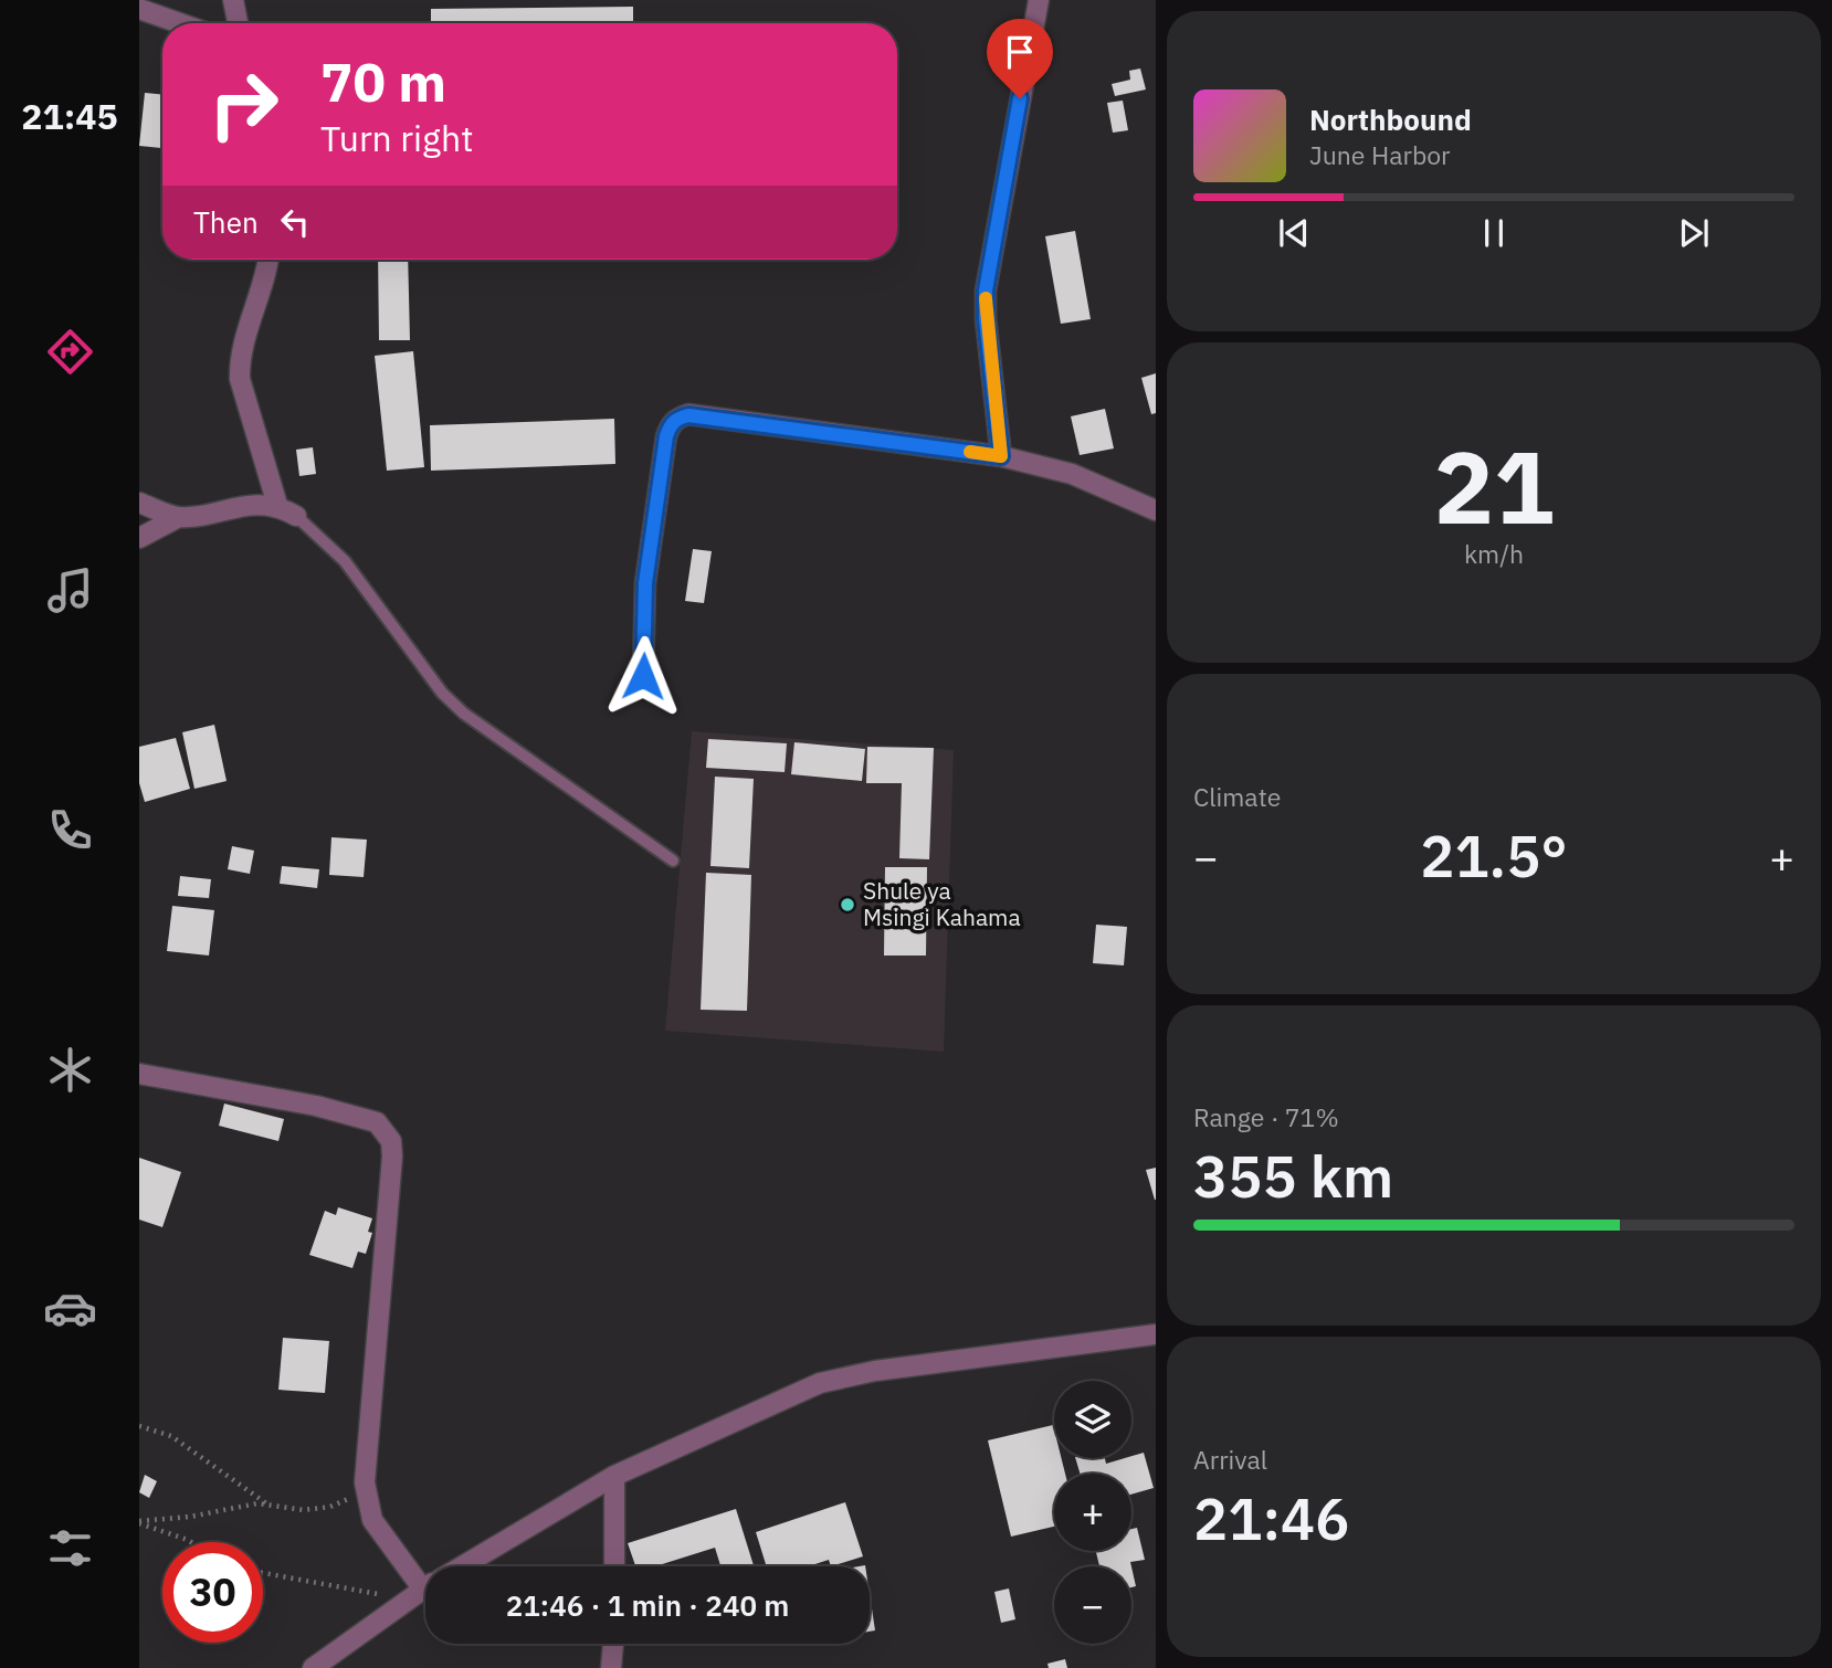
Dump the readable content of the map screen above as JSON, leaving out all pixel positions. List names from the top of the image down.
{
  "places": ["Shule ya Msingi Kahama"],
  "page": {
    "tabs": "21:45",
    "turn": ["70 m", "Turn right"],
    "song": ["Northbound", "June Harbor"],
    "then": "Then",
    "tile": [
      ["21", "km/h"],
      "Climate",
      ["Range · 71%", "355 km"],
      ["Arrival", "21:46"]
    ],
    "heat": ["−", "21.5°", "+"],
    "map_buttons": ["+", "−"],
    "limit": "30",
    "trip": "21:46 · 1 min · 240 m"
  }
}
